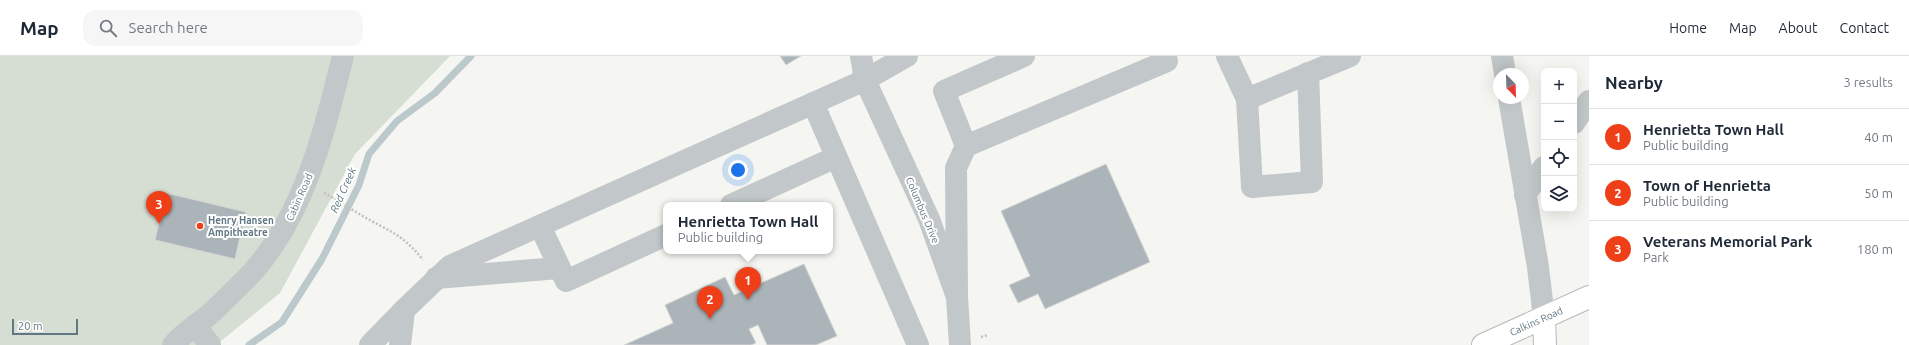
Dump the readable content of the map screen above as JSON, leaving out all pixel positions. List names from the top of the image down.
{
  "streets": {
    "main road": ["Calkins Road"],
    "street": ["Cabin Road", "Columbus Drive"]
  },
  "water": ["Red Creek"],
  "places": ["Henry Hansen Ampitheatre"],
  "scale_bar": "20 m",
  "north": "bottom right",
  "page": {
    "header": "Map",
    "search": "Search here",
    "nav": [
      "Home",
      "Map",
      "About",
      "Contact"
    ],
    "heading": ["Nearby", "3 results"],
    "map_buttons": ["+", "−"],
    "list": [
      {
        "mark": "1",
        "name": "Henrietta Town Hall",
        "note": "Public building",
        "value": "40 m"
      },
      {
        "mark": "2",
        "name": "Town of Henrietta",
        "note": "Public building",
        "value": "50 m"
      },
      {
        "mark": "3",
        "name": "Veterans Memorial Park",
        "note": "Park",
        "value": "180 m"
      }
    ],
    "pins": ["3", "1", "2"],
    "popup": ["Henrietta Town Hall", "Public building"],
    "scale": "20 m"
  }
}
